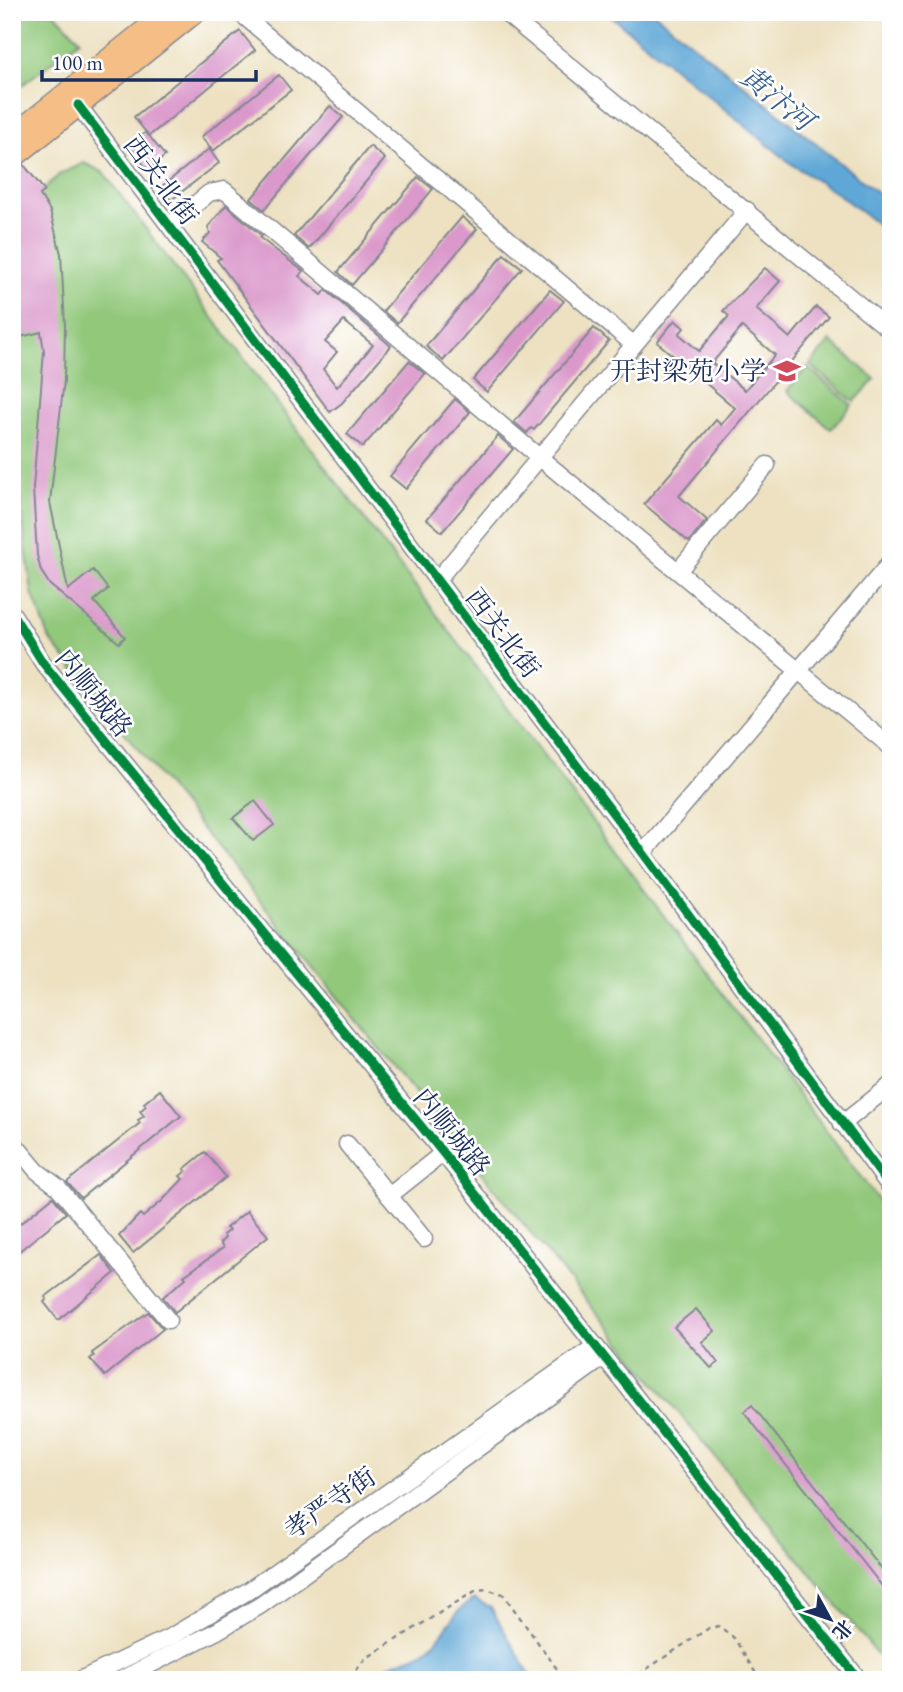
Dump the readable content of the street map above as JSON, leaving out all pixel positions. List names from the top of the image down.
{
  "streets": {
    "street": ["西关北街", "内顺城路", "孝严寺街"]
  },
  "crossings": [
    ["内顺城路", "孝严寺街"]
  ],
  "water": ["黄汴河"],
  "places": {
    "school or university": ["开封梁苑小学"]
  },
  "scale_bar": "100 m",
  "north": "bottom right"
}
